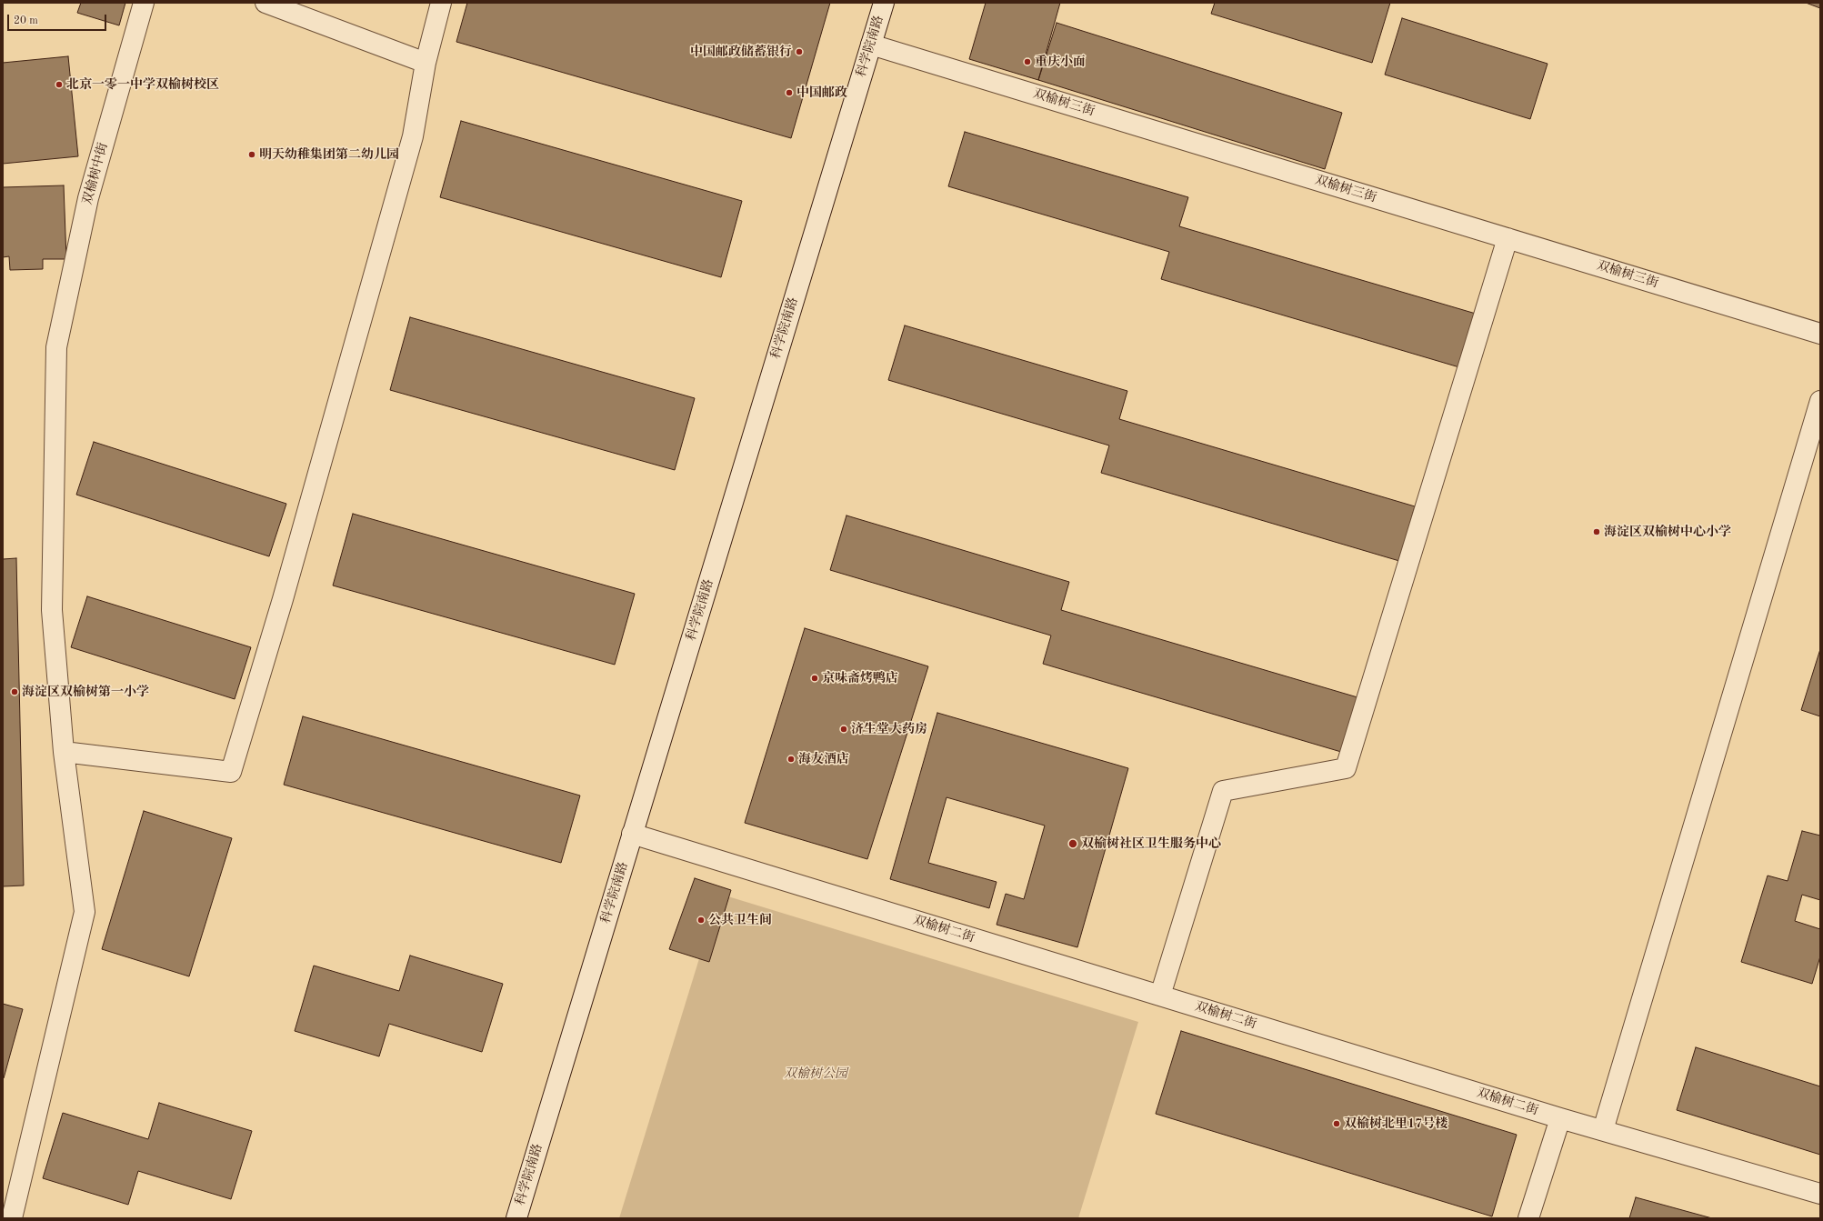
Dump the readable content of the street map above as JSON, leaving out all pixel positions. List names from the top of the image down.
{
  "streets": {
    "street": [
      "科学院南路",
      "双榆树三街",
      "双榆树中街",
      "双榆树二街"
    ]
  },
  "crossings": [
    ["科学院南路", "双榆树三街"],
    ["科学院南路", "双榆树二街"]
  ],
  "parks": ["双榆树公园"],
  "places": [
    "中国邮政储蓄银行",
    "重庆小面",
    "北京一零一中学双榆树校区",
    "中国邮政",
    "明天幼稚集团第二幼儿园",
    "海淀区双榆树中心小学",
    "京味斋烤鸭店",
    "海淀区双榆树第一小学",
    "济生堂大药房",
    "海友酒店",
    "双榆树社区卫生服务中心",
    "公共卫生间",
    "双榆树北里17号楼"
  ],
  "scale_bar": "20 m"
}
